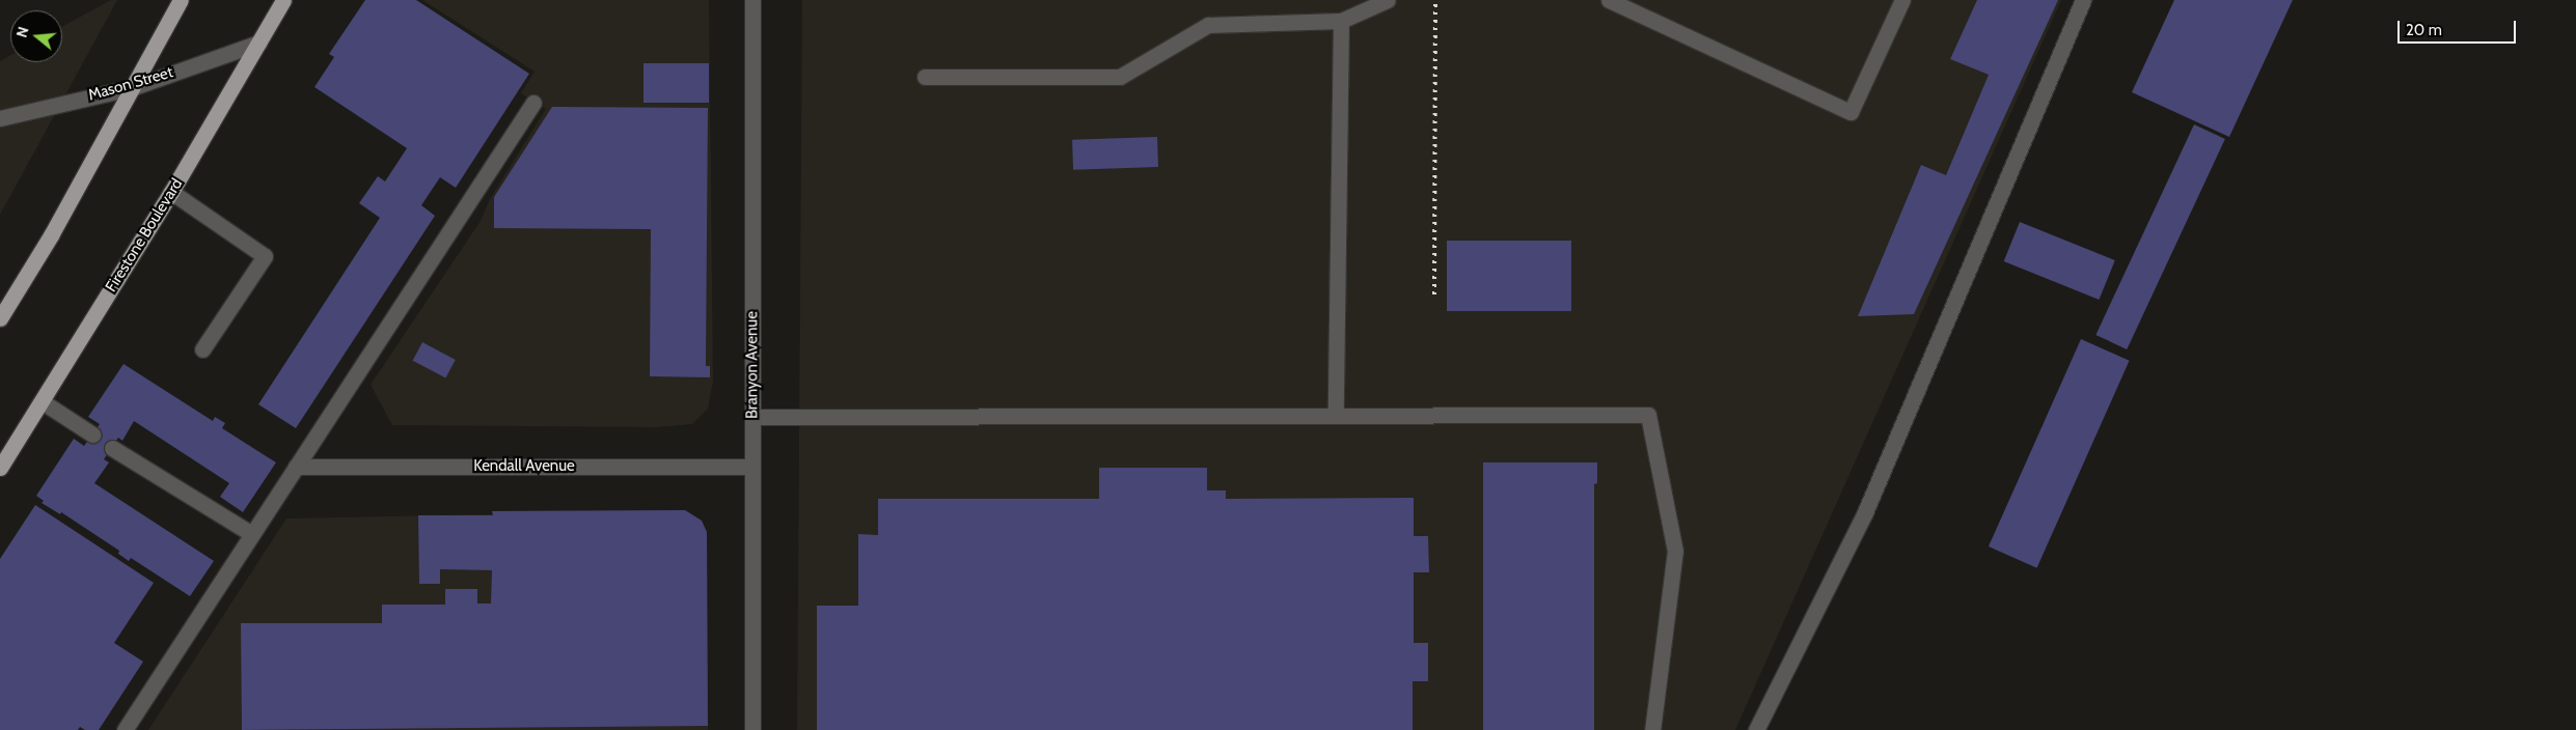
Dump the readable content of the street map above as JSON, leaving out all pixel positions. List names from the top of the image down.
{
  "streets": {
    "main road": ["Firestone Boulevard"],
    "street": ["Mason Street", "Branyon Avenue", "Kendall Avenue"]
  },
  "crossings": [
    ["Mason Street", "Firestone Boulevard"],
    ["Branyon Avenue", "Kendall Avenue"]
  ],
  "scale_bar": "20 m",
  "north": "left"
}
